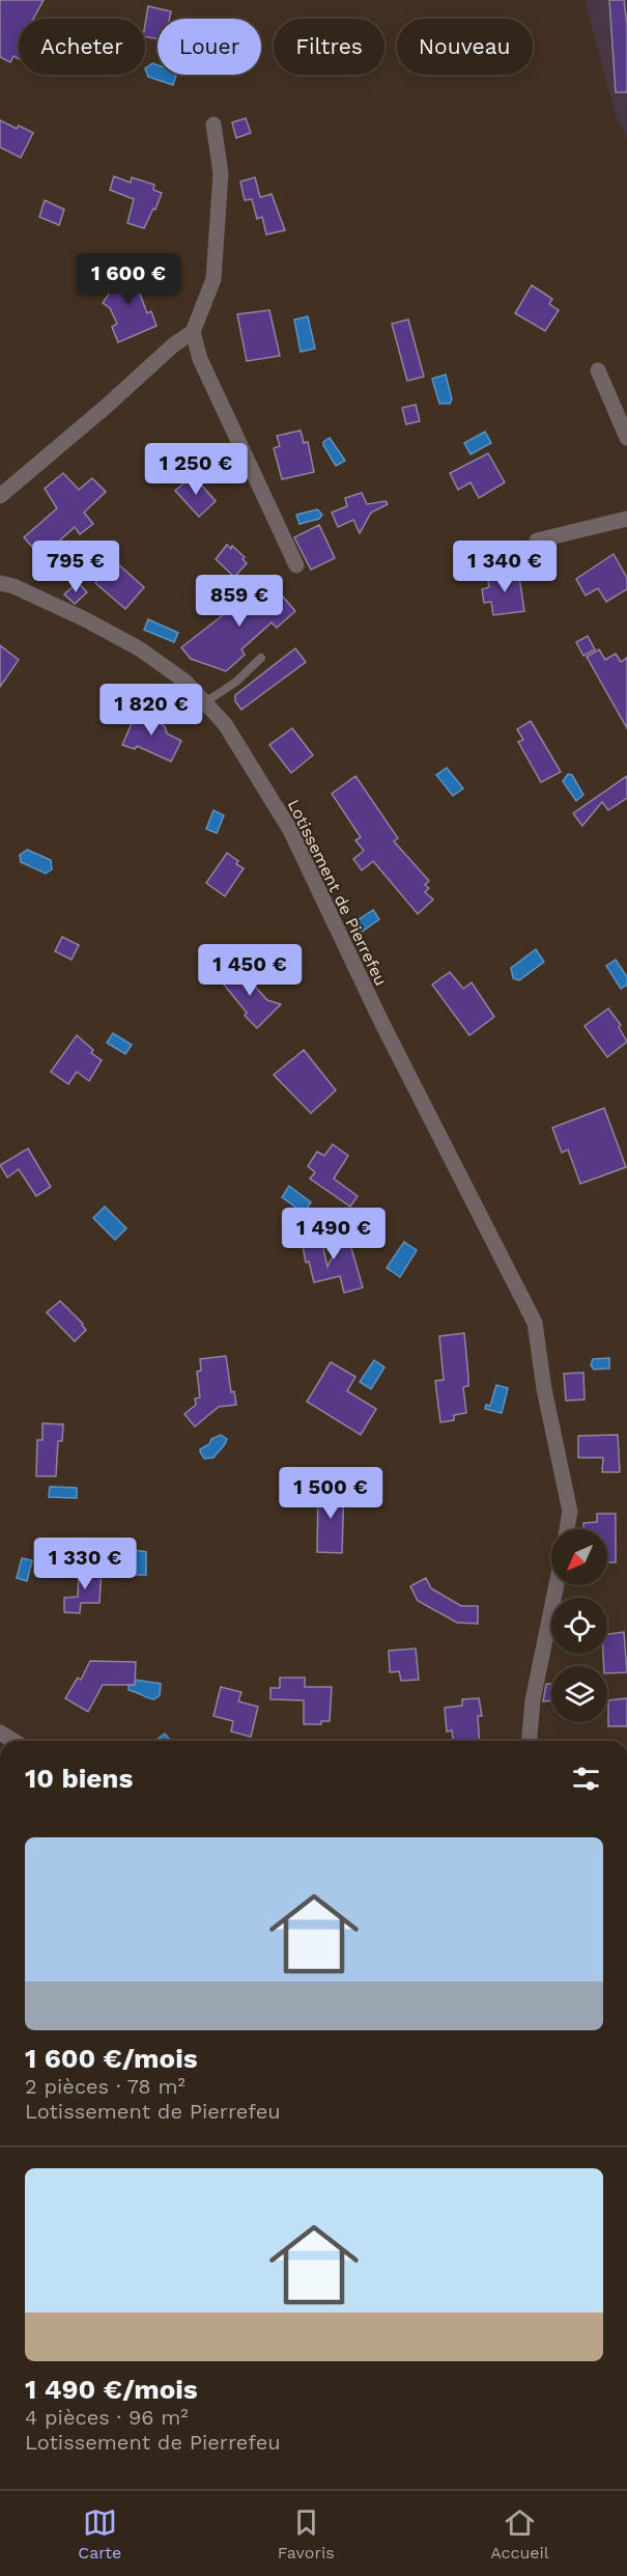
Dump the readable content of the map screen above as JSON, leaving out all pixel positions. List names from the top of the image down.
{
  "streets": {
    "street": ["Lotissement de Pierrefeu"]
  },
  "north": "bottom left",
  "page": {
    "chip": [
      "Acheter",
      "Louer",
      "Filtres",
      "Nouveau"
    ],
    "price": [
      "1 600 €",
      "1 250 €",
      "795 €",
      "1 340 €",
      "859 €",
      "1 820 €",
      "1 450 €",
      "1 490 €",
      "1 500 €",
      "1 330 €"
    ],
    "heading": "10 biens",
    "list": [
      {
        "name": "1 600 €/mois",
        "note": "2 pièces · 78 m² · Lotissement de Pierrefeu"
      },
      {
        "name": "1 490 €/mois",
        "note": "4 pièces · 96 m² · Lotissement de Pierrefeu"
      }
    ],
    "tabs": ["Carte", "Favoris", "Accueil"]
  }
}
